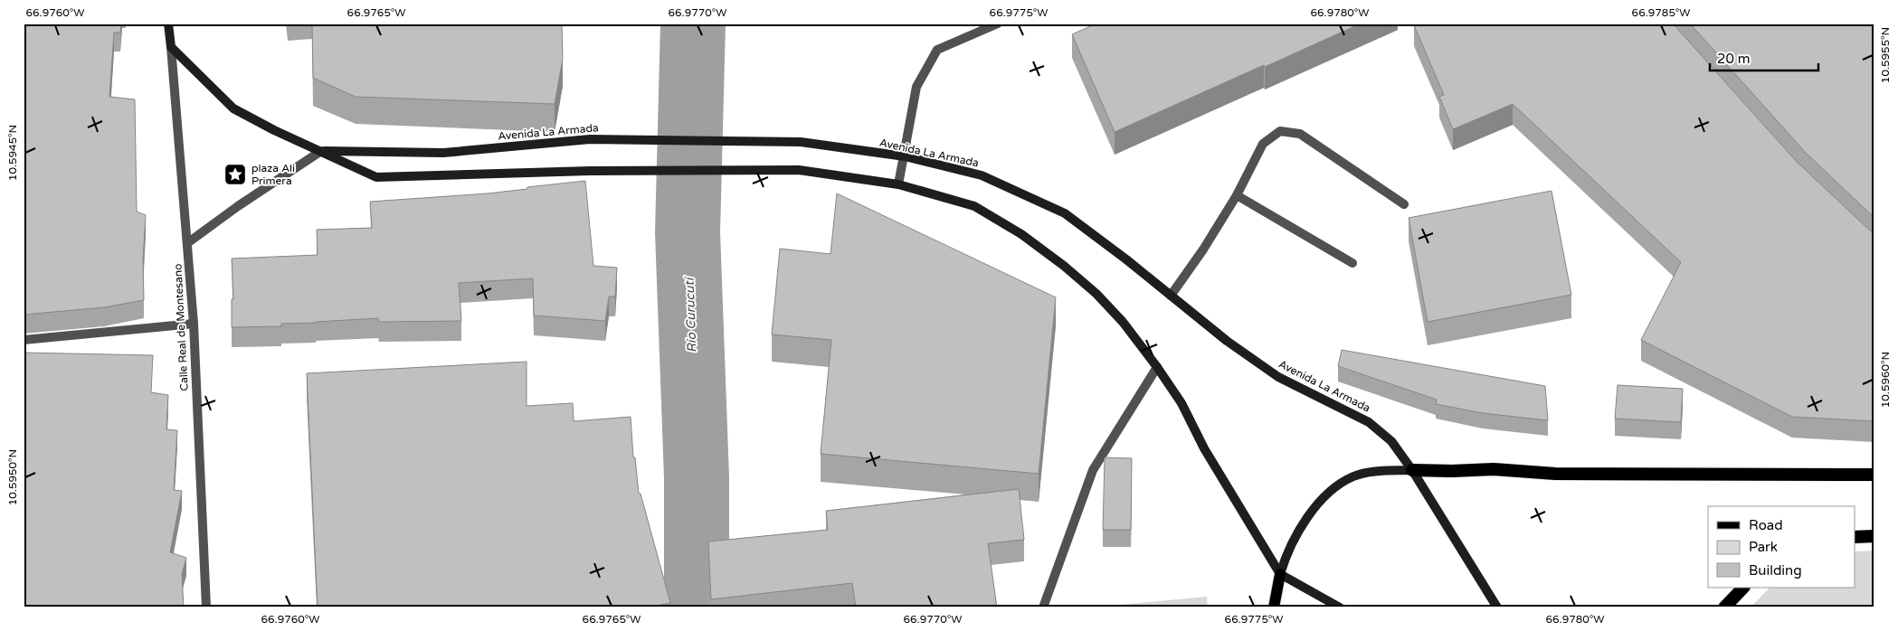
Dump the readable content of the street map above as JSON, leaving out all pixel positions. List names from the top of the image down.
{
  "streets": {
    "main road": ["Avenida La Armada"],
    "street": ["Calle Real de Montesano"]
  },
  "crossings": [
    ["Avenida La Armada", "Calle Real de Montesano"]
  ],
  "water": ["Río Curucutí"],
  "places": {
    "place": ["plaza Ali Primera"]
  },
  "legend": ["Road", "Park", "Building"],
  "scale_bar": "20 m",
  "coordinates": [
    "66.9760°W",
    "66.9765°W",
    "66.9770°W",
    "66.9775°W",
    "66.9780°W",
    "66.9785°W",
    "10.5955°N",
    "10.5945°N",
    "10.5960°N",
    "10.5950°N"
  ]
}
